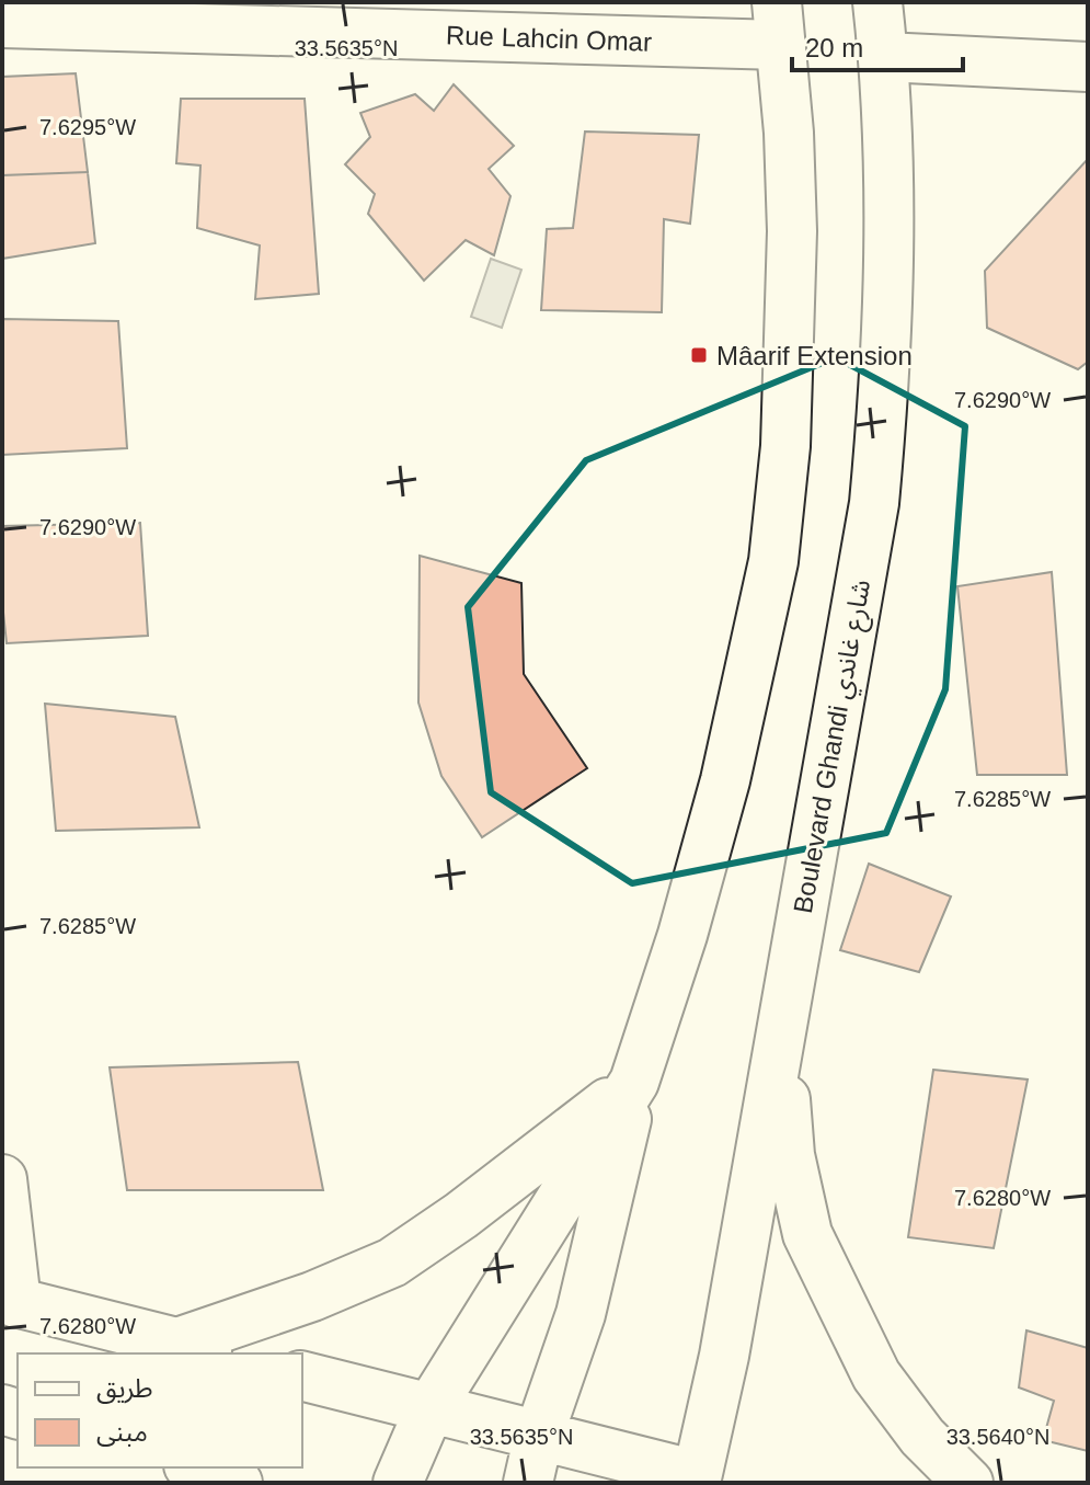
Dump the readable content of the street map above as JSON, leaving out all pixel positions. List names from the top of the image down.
{
  "streets": {
    "main road": ["Rue Lahcin Omar", "Boulevard Ghandi شارع غاندي"]
  },
  "places": {
    "transit": ["Mâarif Extension"]
  },
  "legend": ["طريق", "مبنى"],
  "scale_bar": "20 m",
  "coordinates": [
    "33.5635°N",
    "7.6295°W",
    "7.6290°W",
    "7.6285°W",
    "7.6280°W",
    "33.5640°N"
  ]
}
